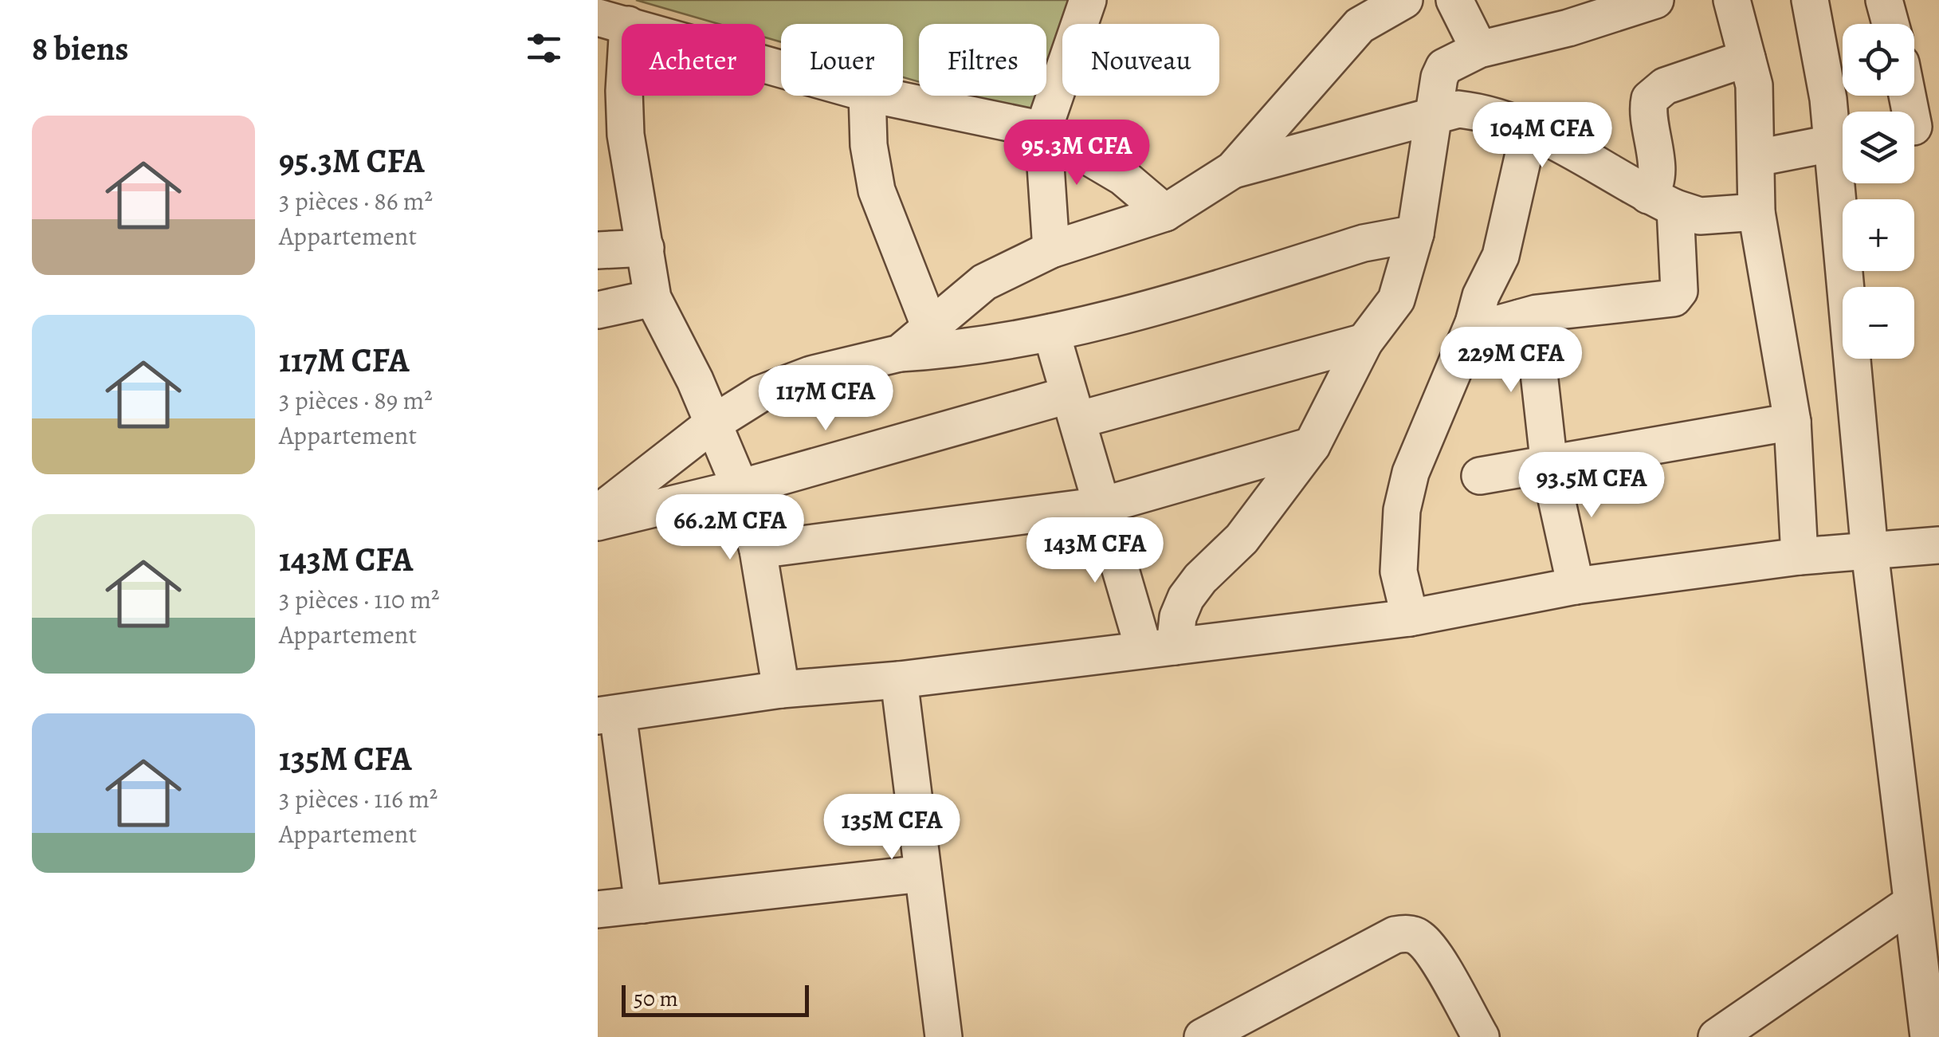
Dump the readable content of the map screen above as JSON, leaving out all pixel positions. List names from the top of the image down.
{
  "scale_bar": "50 m",
  "page": {
    "heading": "8 biens",
    "map_buttons": ["+", "−"],
    "chip": [
      "Acheter",
      "Louer",
      "Filtres",
      "Nouveau"
    ],
    "list": [
      {
        "name": "95.3M CFA",
        "note": "3 pièces · 86 m² · Appartement"
      },
      {
        "name": "117M CFA",
        "note": "3 pièces · 89 m² · Appartement"
      },
      {
        "name": "143M CFA",
        "note": "3 pièces · 110 m² · Appartement"
      },
      {
        "name": "135M CFA",
        "note": "3 pièces · 116 m² · Appartement"
      }
    ],
    "price": [
      "104M CFA",
      "95.3M CFA",
      "229M CFA",
      "117M CFA",
      "93.5M CFA",
      "66.2M CFA",
      "143M CFA",
      "135M CFA"
    ],
    "scale": "50 m"
  }
}
